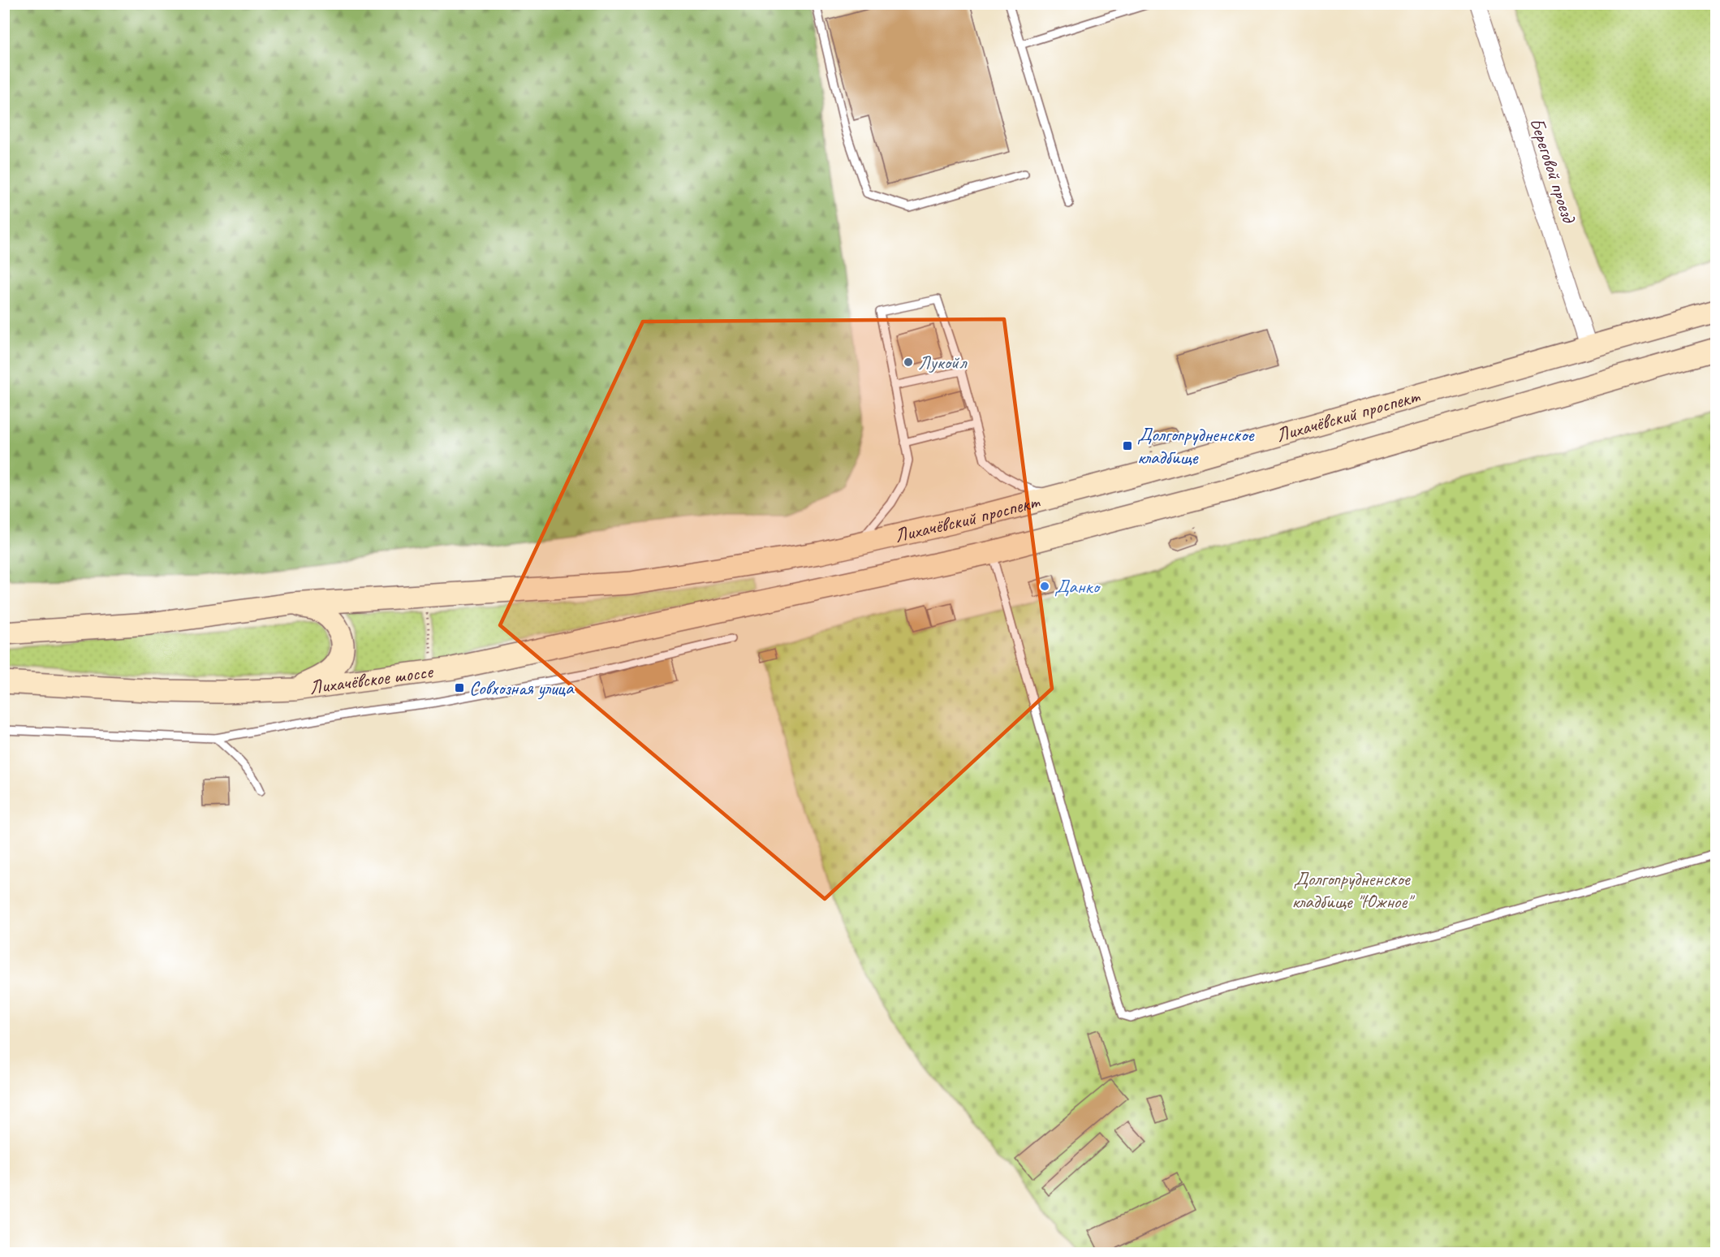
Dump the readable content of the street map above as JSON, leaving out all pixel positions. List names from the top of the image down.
{
  "streets": {
    "main road": ["Лихачёвский проспект", "Лихачёвское шоссе"],
    "street": ["Береговой проезд"]
  },
  "crossings": [
    ["Береговой проезд", "Лихачёвский проспект"],
    ["Лихачёвский проспект", "Лихачёвское шоссе"]
  ],
  "parks": ["Долгопрудненское кладбище \"Южное\""],
  "places": {
    "other": ["Лукойл", "Данко"],
    "transit": ["Долгопрудненское кладбище", "Совхозная улица"]
  }
}
